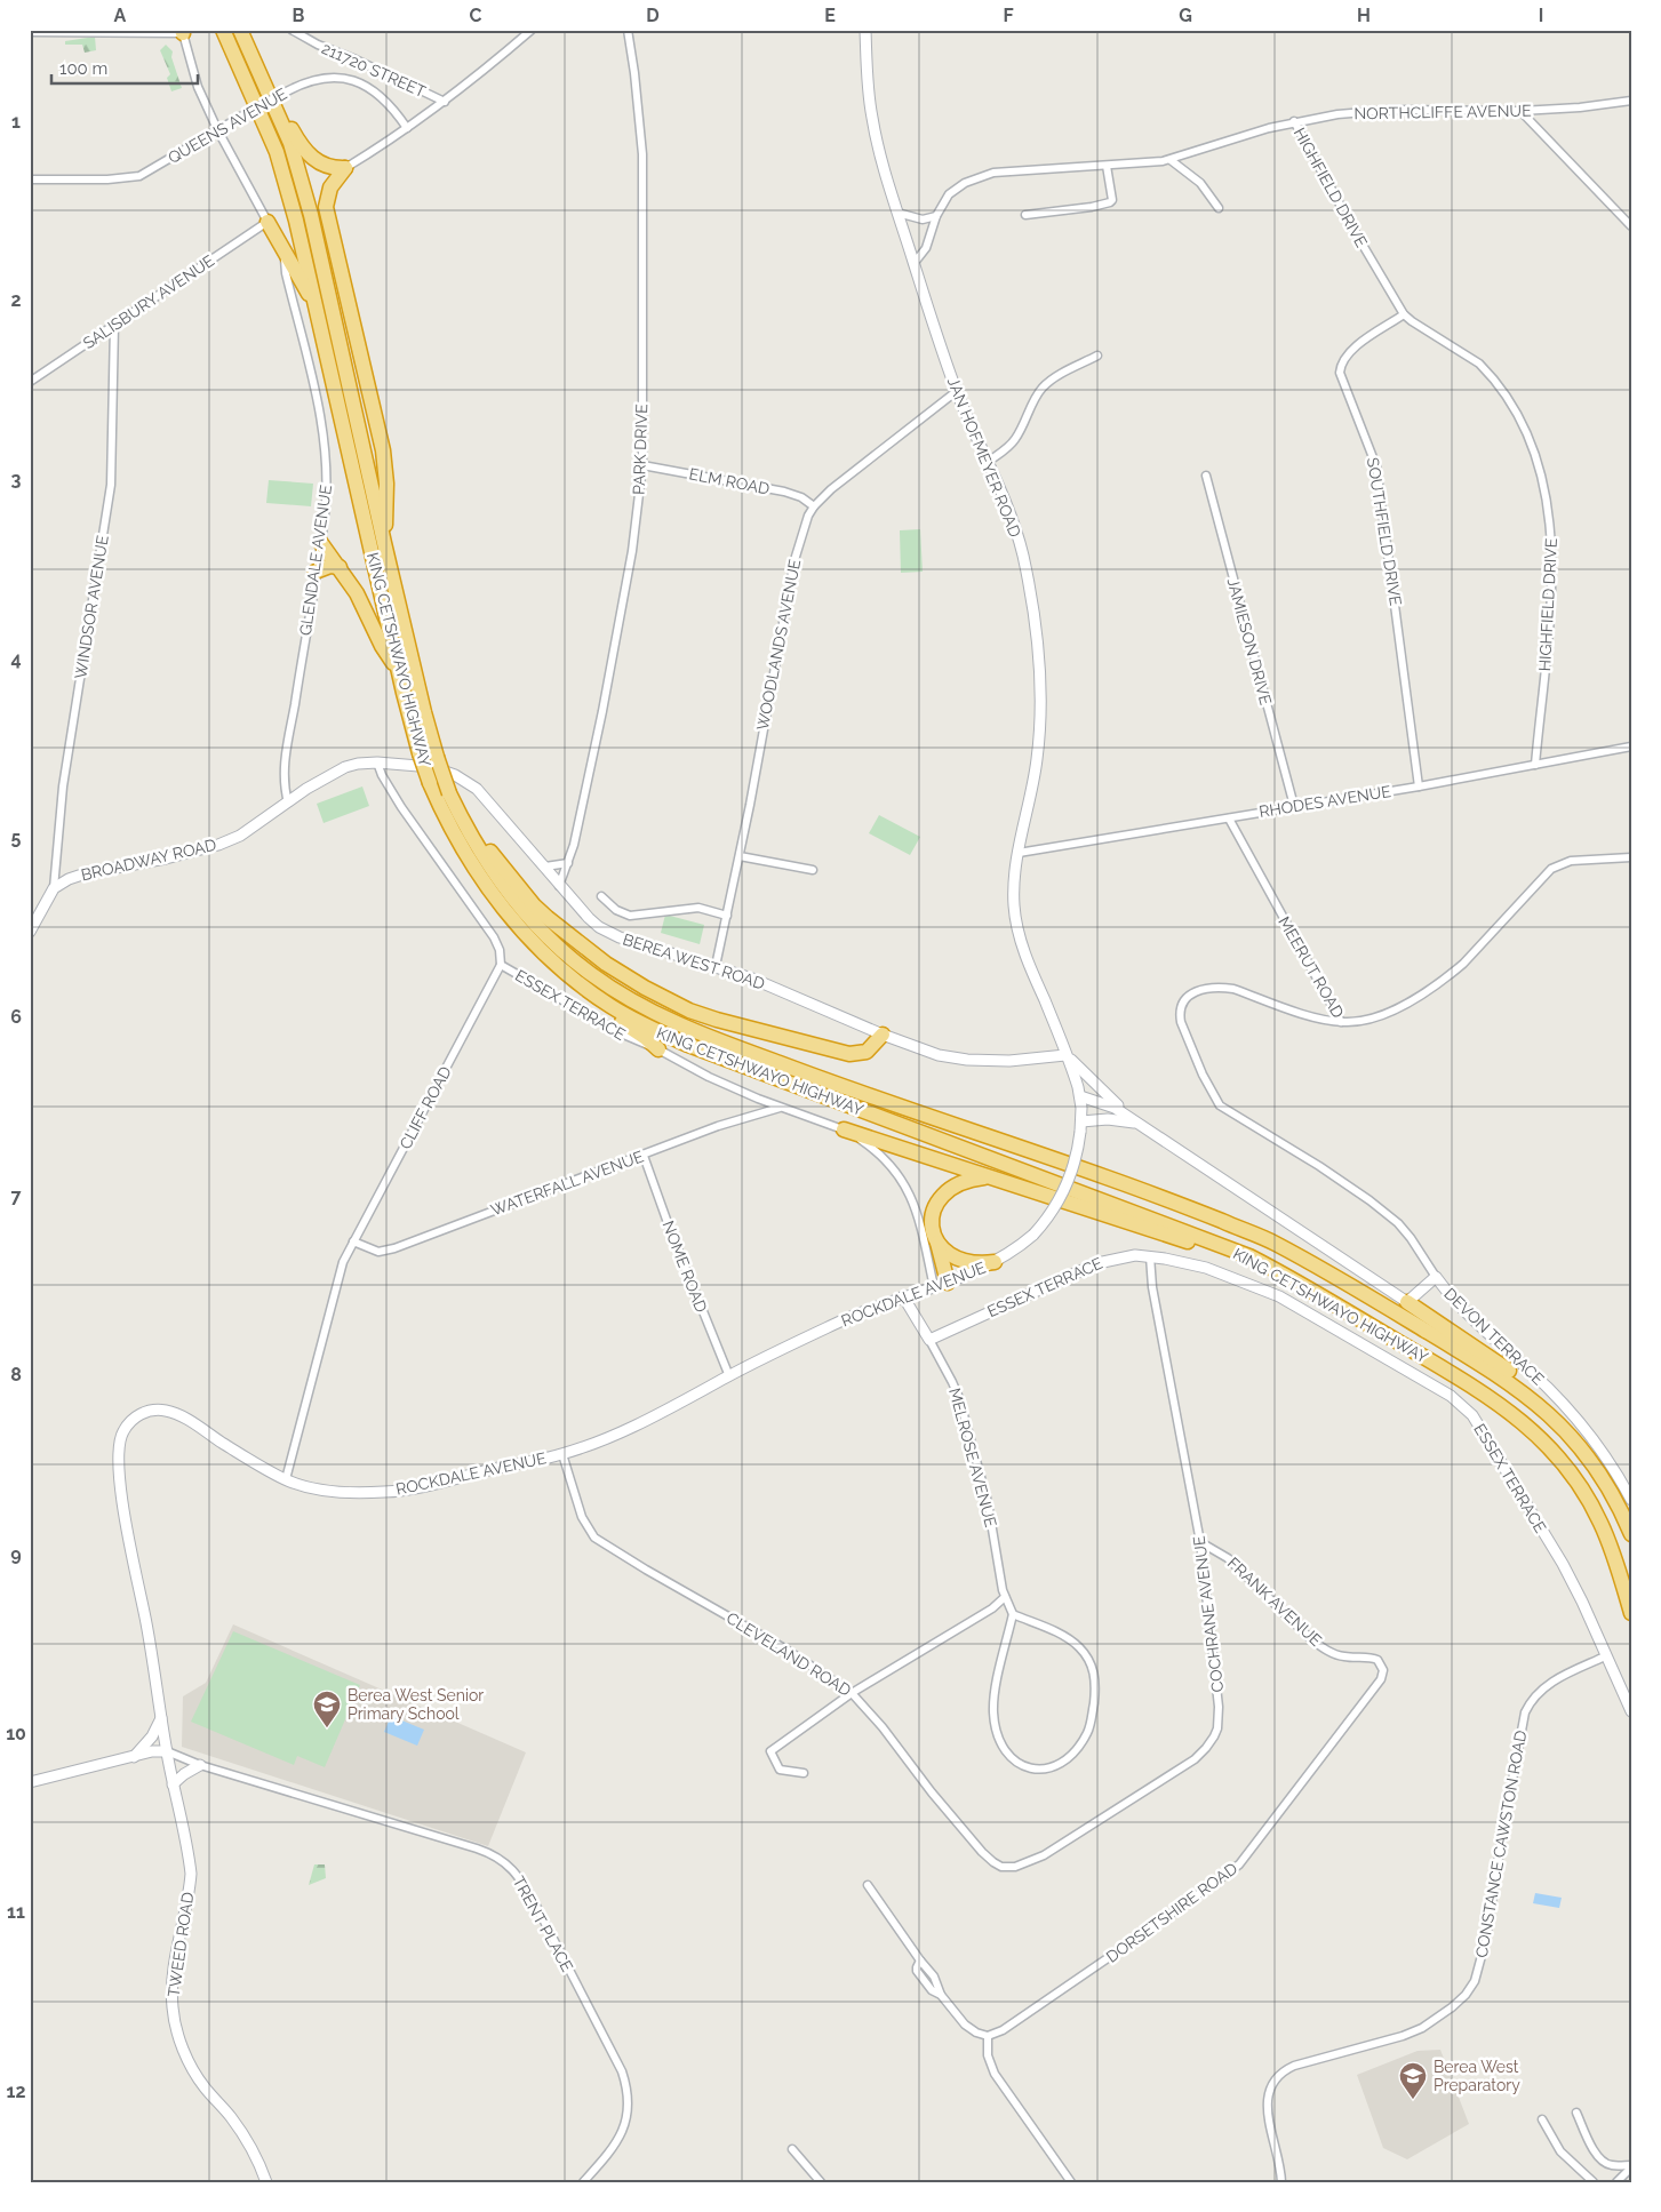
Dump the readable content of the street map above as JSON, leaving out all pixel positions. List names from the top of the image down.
{
  "streets": {
    "highway": ["KING CETSHWAYO HIGHWAY"],
    "street": [
      "211720 STREET",
      "NORTHCLIFFE AVENUE",
      "QUEENS AVENUE",
      "HIGHFIELD DRIVE",
      "SALISBURY AVENUE",
      "PARK DRIVE",
      "JAN HOFMEYER ROAD",
      "ELM ROAD",
      "SOUTHFIELD DRIVE",
      "GLENDALE AVENUE",
      "WINDSOR AVENUE",
      "JAMIESON DRIVE",
      "WOODLANDS AVENUE",
      "RHODES AVENUE",
      "BROADWAY ROAD",
      "BEREA WEST ROAD",
      "MEERUT ROAD",
      "ESSEX TERRACE",
      "CLIFF ROAD",
      "WATERFALL AVENUE",
      "NOME ROAD",
      "ROCKDALE AVENUE",
      "DEVON TERRACE",
      "MELROSE AVENUE",
      "FRANK AVENUE",
      "COCHRANE AVENUE",
      "CLEVELAND ROAD",
      "CONSTANCE CAWSTON ROAD",
      "DORSETSHIRE ROAD",
      "TRENT PLACE",
      "TWEED ROAD"
    ]
  },
  "crossings": [
    ["NORTHCLIFFE AVENUE", "HIGHFIELD DRIVE"],
    ["NORTHCLIFFE AVENUE", "JAN HOFMEYER ROAD"],
    ["HIGHFIELD DRIVE", "SOUTHFIELD DRIVE"],
    ["HIGHFIELD DRIVE", "RHODES AVENUE"],
    ["SALISBURY AVENUE", "WINDSOR AVENUE"],
    ["PARK DRIVE", "ELM ROAD"],
    ["PARK DRIVE", "BEREA WEST ROAD"],
    ["JAN HOFMEYER ROAD", "WOODLANDS AVENUE"],
    ["JAN HOFMEYER ROAD", "RHODES AVENUE"],
    ["JAN HOFMEYER ROAD", "BEREA WEST ROAD"],
    ["JAN HOFMEYER ROAD", "ROCKDALE AVENUE"],
    ["ELM ROAD", "WOODLANDS AVENUE"],
    ["SOUTHFIELD DRIVE", "RHODES AVENUE"],
    ["GLENDALE AVENUE", "BROADWAY ROAD"],
    ["WINDSOR AVENUE", "BROADWAY ROAD"],
    ["JAMIESON DRIVE", "RHODES AVENUE"],
    ["WOODLANDS AVENUE", "BEREA WEST ROAD"],
    ["RHODES AVENUE", "MEERUT ROAD"],
    ["BROADWAY ROAD", "BEREA WEST ROAD"],
    ["BEREA WEST ROAD", "ROCKDALE AVENUE"],
    ["MEERUT ROAD", "DEVON TERRACE"],
    ["ESSEX TERRACE", "CLIFF ROAD"],
    ["ESSEX TERRACE", "WATERFALL AVENUE"],
    ["ESSEX TERRACE", "ROCKDALE AVENUE"],
    ["ESSEX TERRACE", "MELROSE AVENUE"],
    ["ESSEX TERRACE", "COCHRANE AVENUE"],
    ["ESSEX TERRACE", "CONSTANCE CAWSTON ROAD"],
    ["CLIFF ROAD", "WATERFALL AVENUE"],
    ["CLIFF ROAD", "ROCKDALE AVENUE"],
    ["WATERFALL AVENUE", "NOME ROAD"],
    ["NOME ROAD", "ROCKDALE AVENUE"],
    ["ROCKDALE AVENUE", "MELROSE AVENUE"],
    ["ROCKDALE AVENUE", "CLEVELAND ROAD"],
    ["ROCKDALE AVENUE", "TRENT PLACE"],
    ["ROCKDALE AVENUE", "TWEED ROAD"],
    ["FRANK AVENUE", "COCHRANE AVENUE"],
    ["FRANK AVENUE", "DORSETSHIRE ROAD"],
    ["COCHRANE AVENUE", "CLEVELAND ROAD"],
    ["TRENT PLACE", "TWEED ROAD"]
  ],
  "places": {
    "school or university": ["Berea West Senior Primary School", "Berea West Preparatory"]
  },
  "scale_bar": "100 m",
  "grid": {
    "columns": [
      "A",
      "B",
      "C",
      "D",
      "E",
      "F",
      "G",
      "H",
      "I"
    ],
    "rows": [
      "1",
      "2",
      "3",
      "4",
      "5",
      "6",
      "7",
      "8",
      "9",
      "10",
      "11",
      "12"
    ]
  }
}
